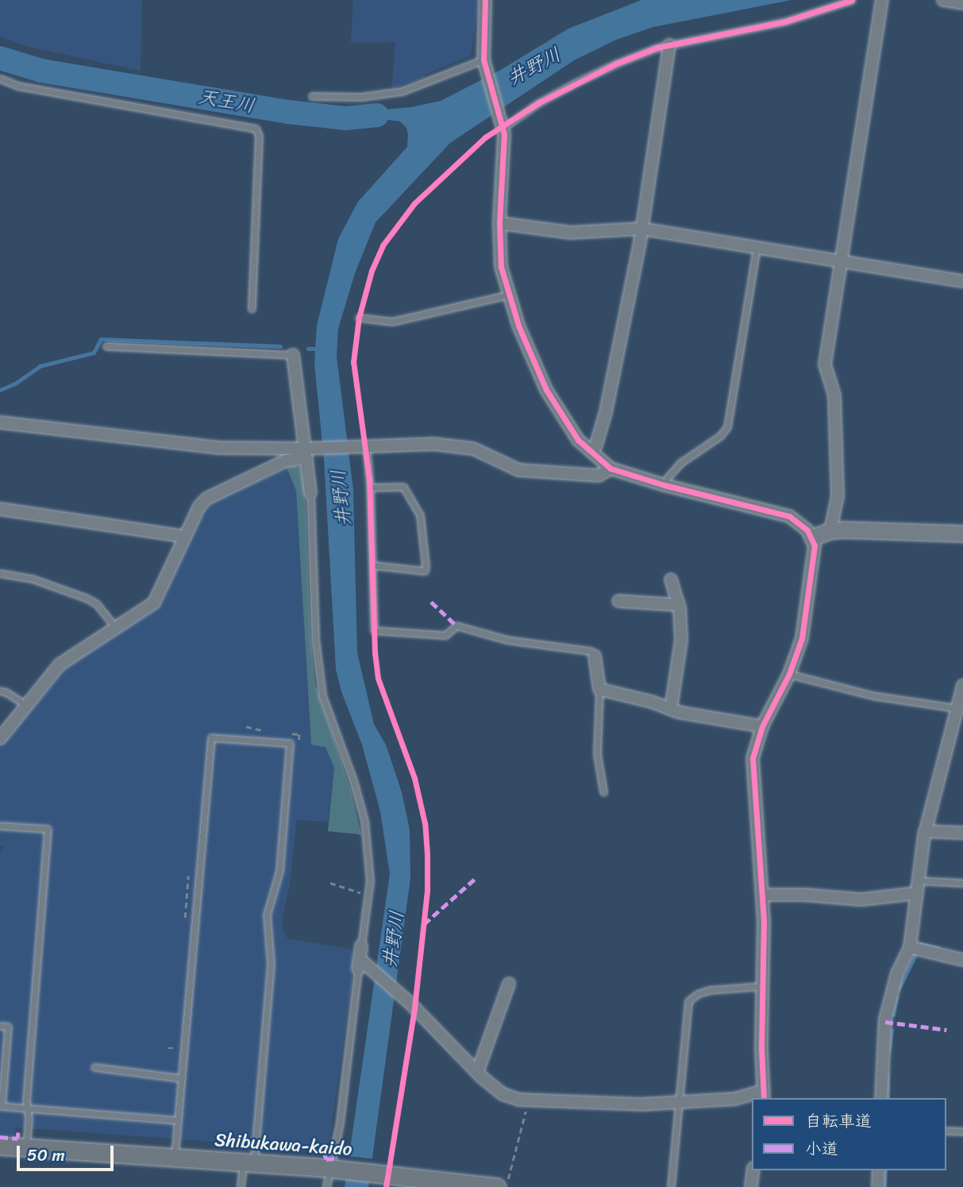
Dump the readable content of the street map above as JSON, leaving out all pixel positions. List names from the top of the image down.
{
  "streets": {
    "main road": ["Shibukawa-kaido"]
  },
  "water": ["井野川", "天王川"],
  "legend": ["自転車道", "小道"],
  "scale_bar": "50 m"
}
